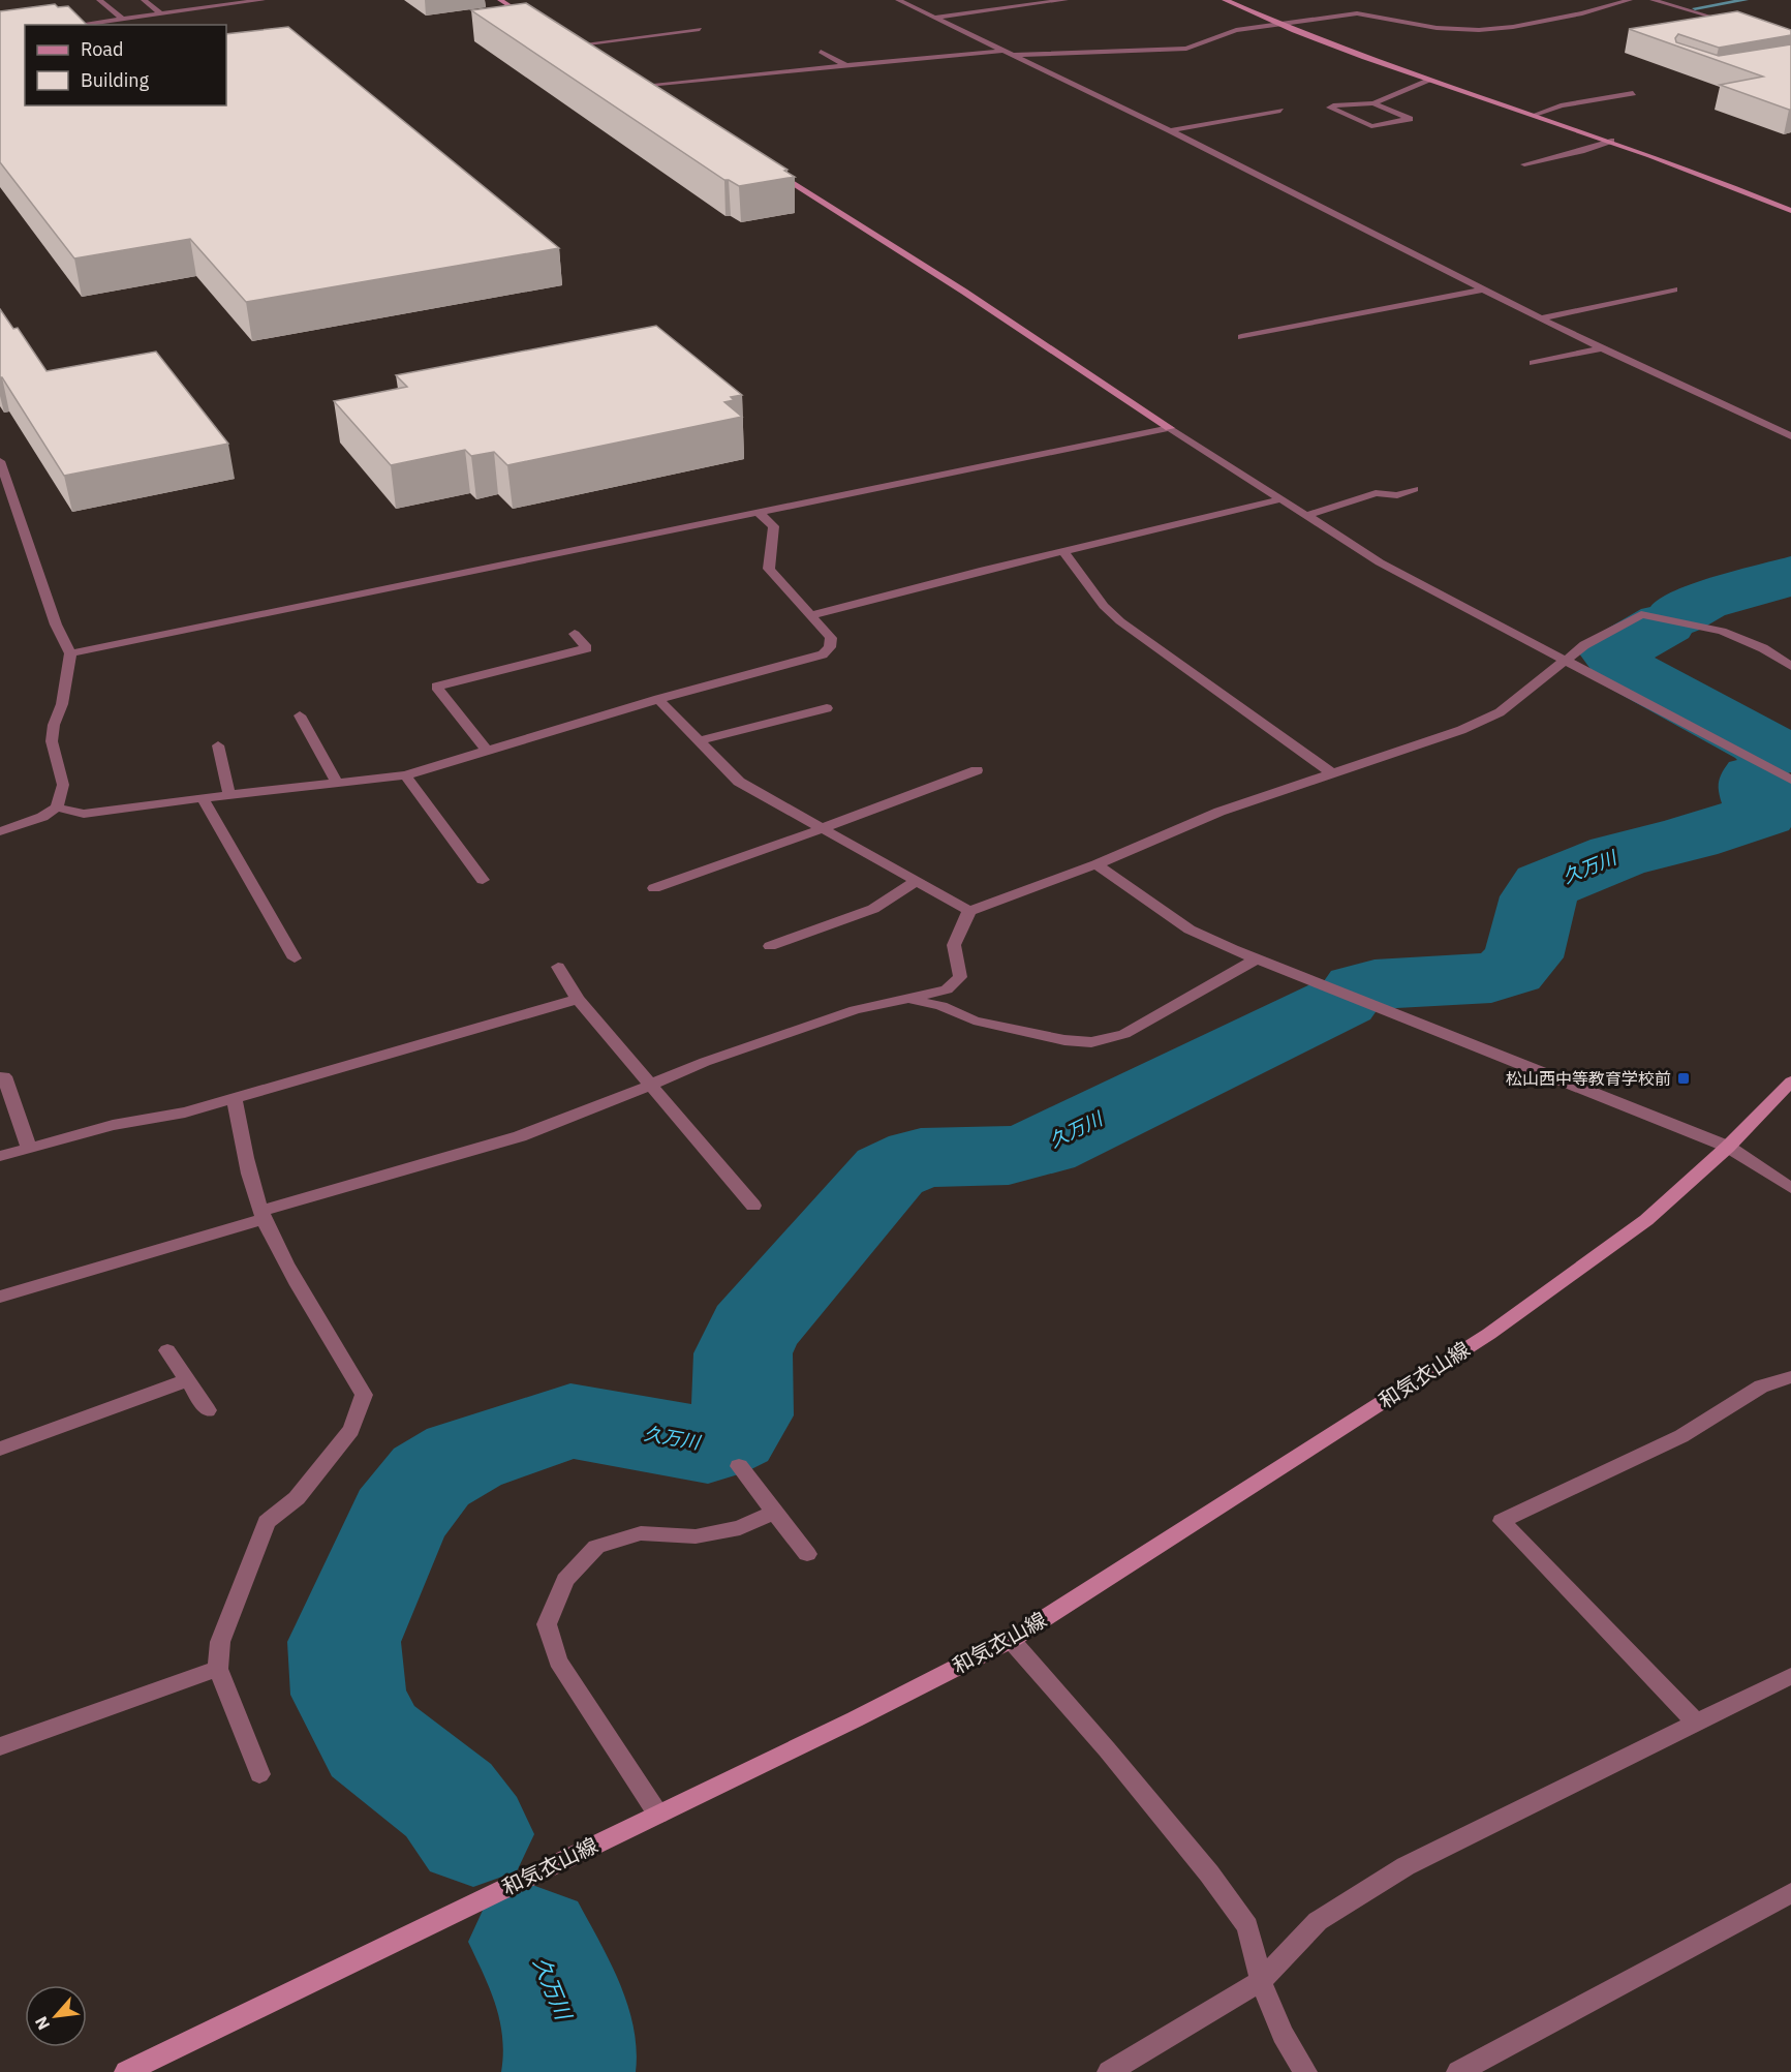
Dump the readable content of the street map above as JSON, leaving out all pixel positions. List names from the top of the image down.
{
  "streets": {
    "street": ["和気衣山線"]
  },
  "water": ["久万川"],
  "places": {
    "transit": ["松山西中等教育学校前"]
  },
  "legend": ["Road", "Building"],
  "north": "bottom left"
}
